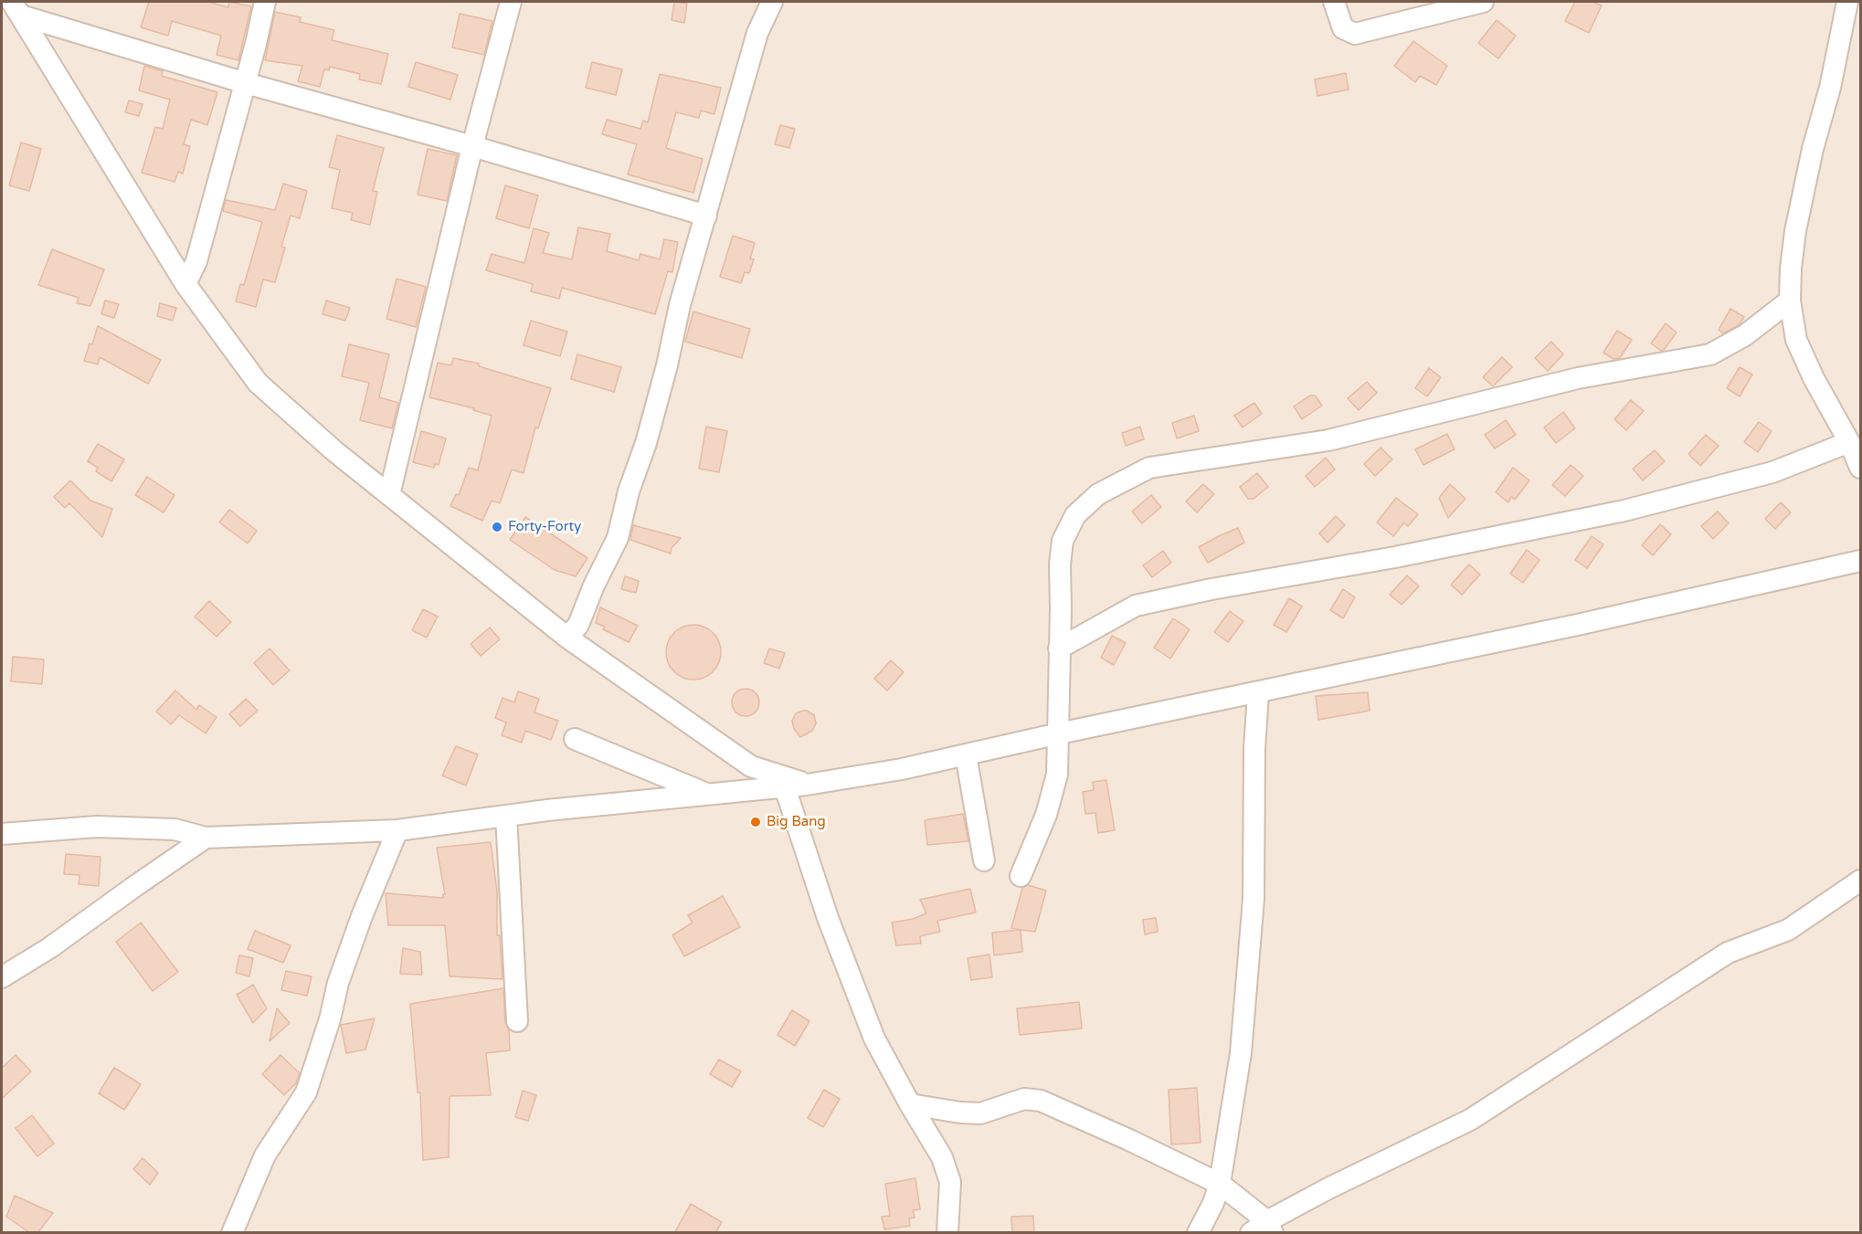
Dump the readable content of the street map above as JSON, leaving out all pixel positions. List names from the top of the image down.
{
  "places": ["Forty-Forty", "Big Bang"]
}
